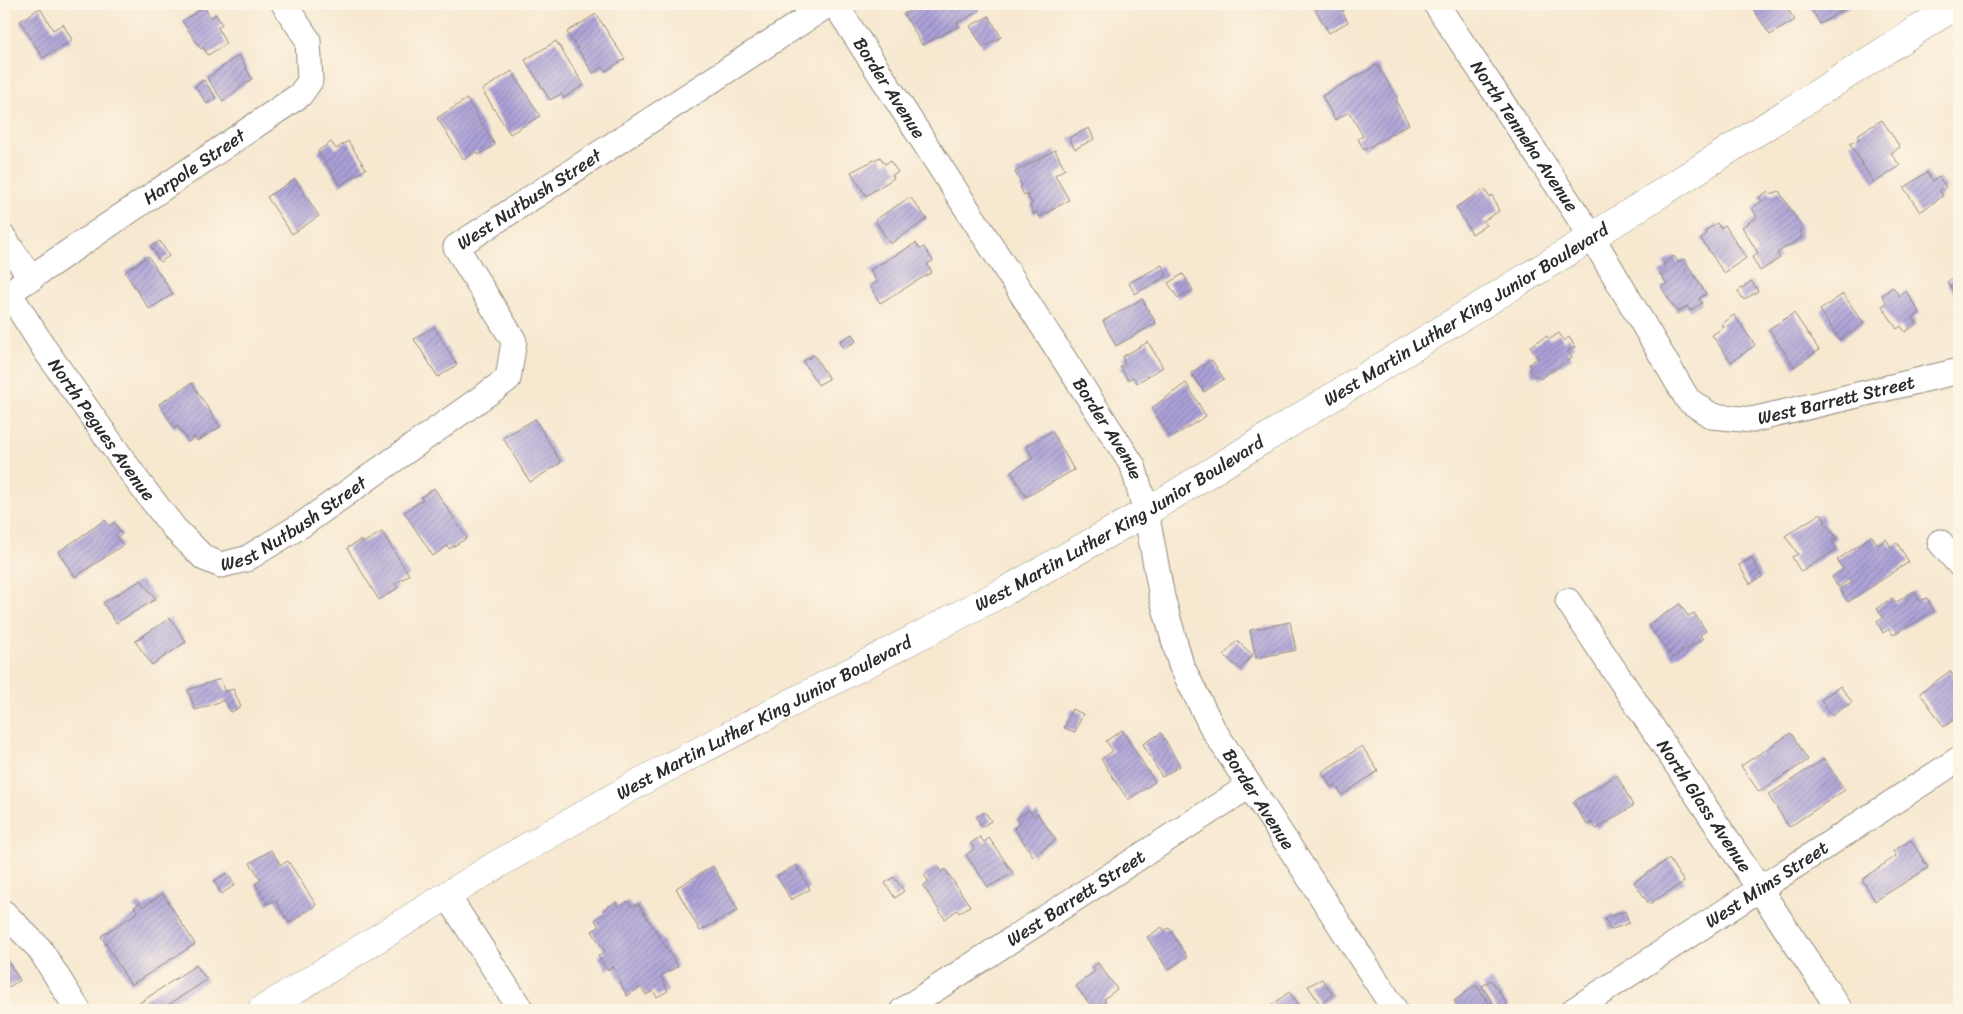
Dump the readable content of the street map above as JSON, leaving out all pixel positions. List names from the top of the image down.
{
  "streets": {
    "main road": ["West Martin Luther King Junior Boulevard"],
    "street": [
      "Border Avenue",
      "North Tenneha Avenue",
      "Harpole Street",
      "West Nutbush Street",
      "West Barrett Street",
      "North Pegues Avenue",
      "North Glass Avenue",
      "West Mims Street"
    ]
  },
  "crossings": [
    ["Border Avenue", "West Martin Luther King Junior Boulevard"],
    ["Border Avenue", "West Barrett Street"],
    ["North Tenneha Avenue", "West Martin Luther King Junior Boulevard"],
    ["North Tenneha Avenue", "West Barrett Street"],
    ["Harpole Street", "North Pegues Avenue"],
    ["West Nutbush Street", "North Pegues Avenue"],
    ["North Glass Avenue", "West Mims Street"]
  ]
}
